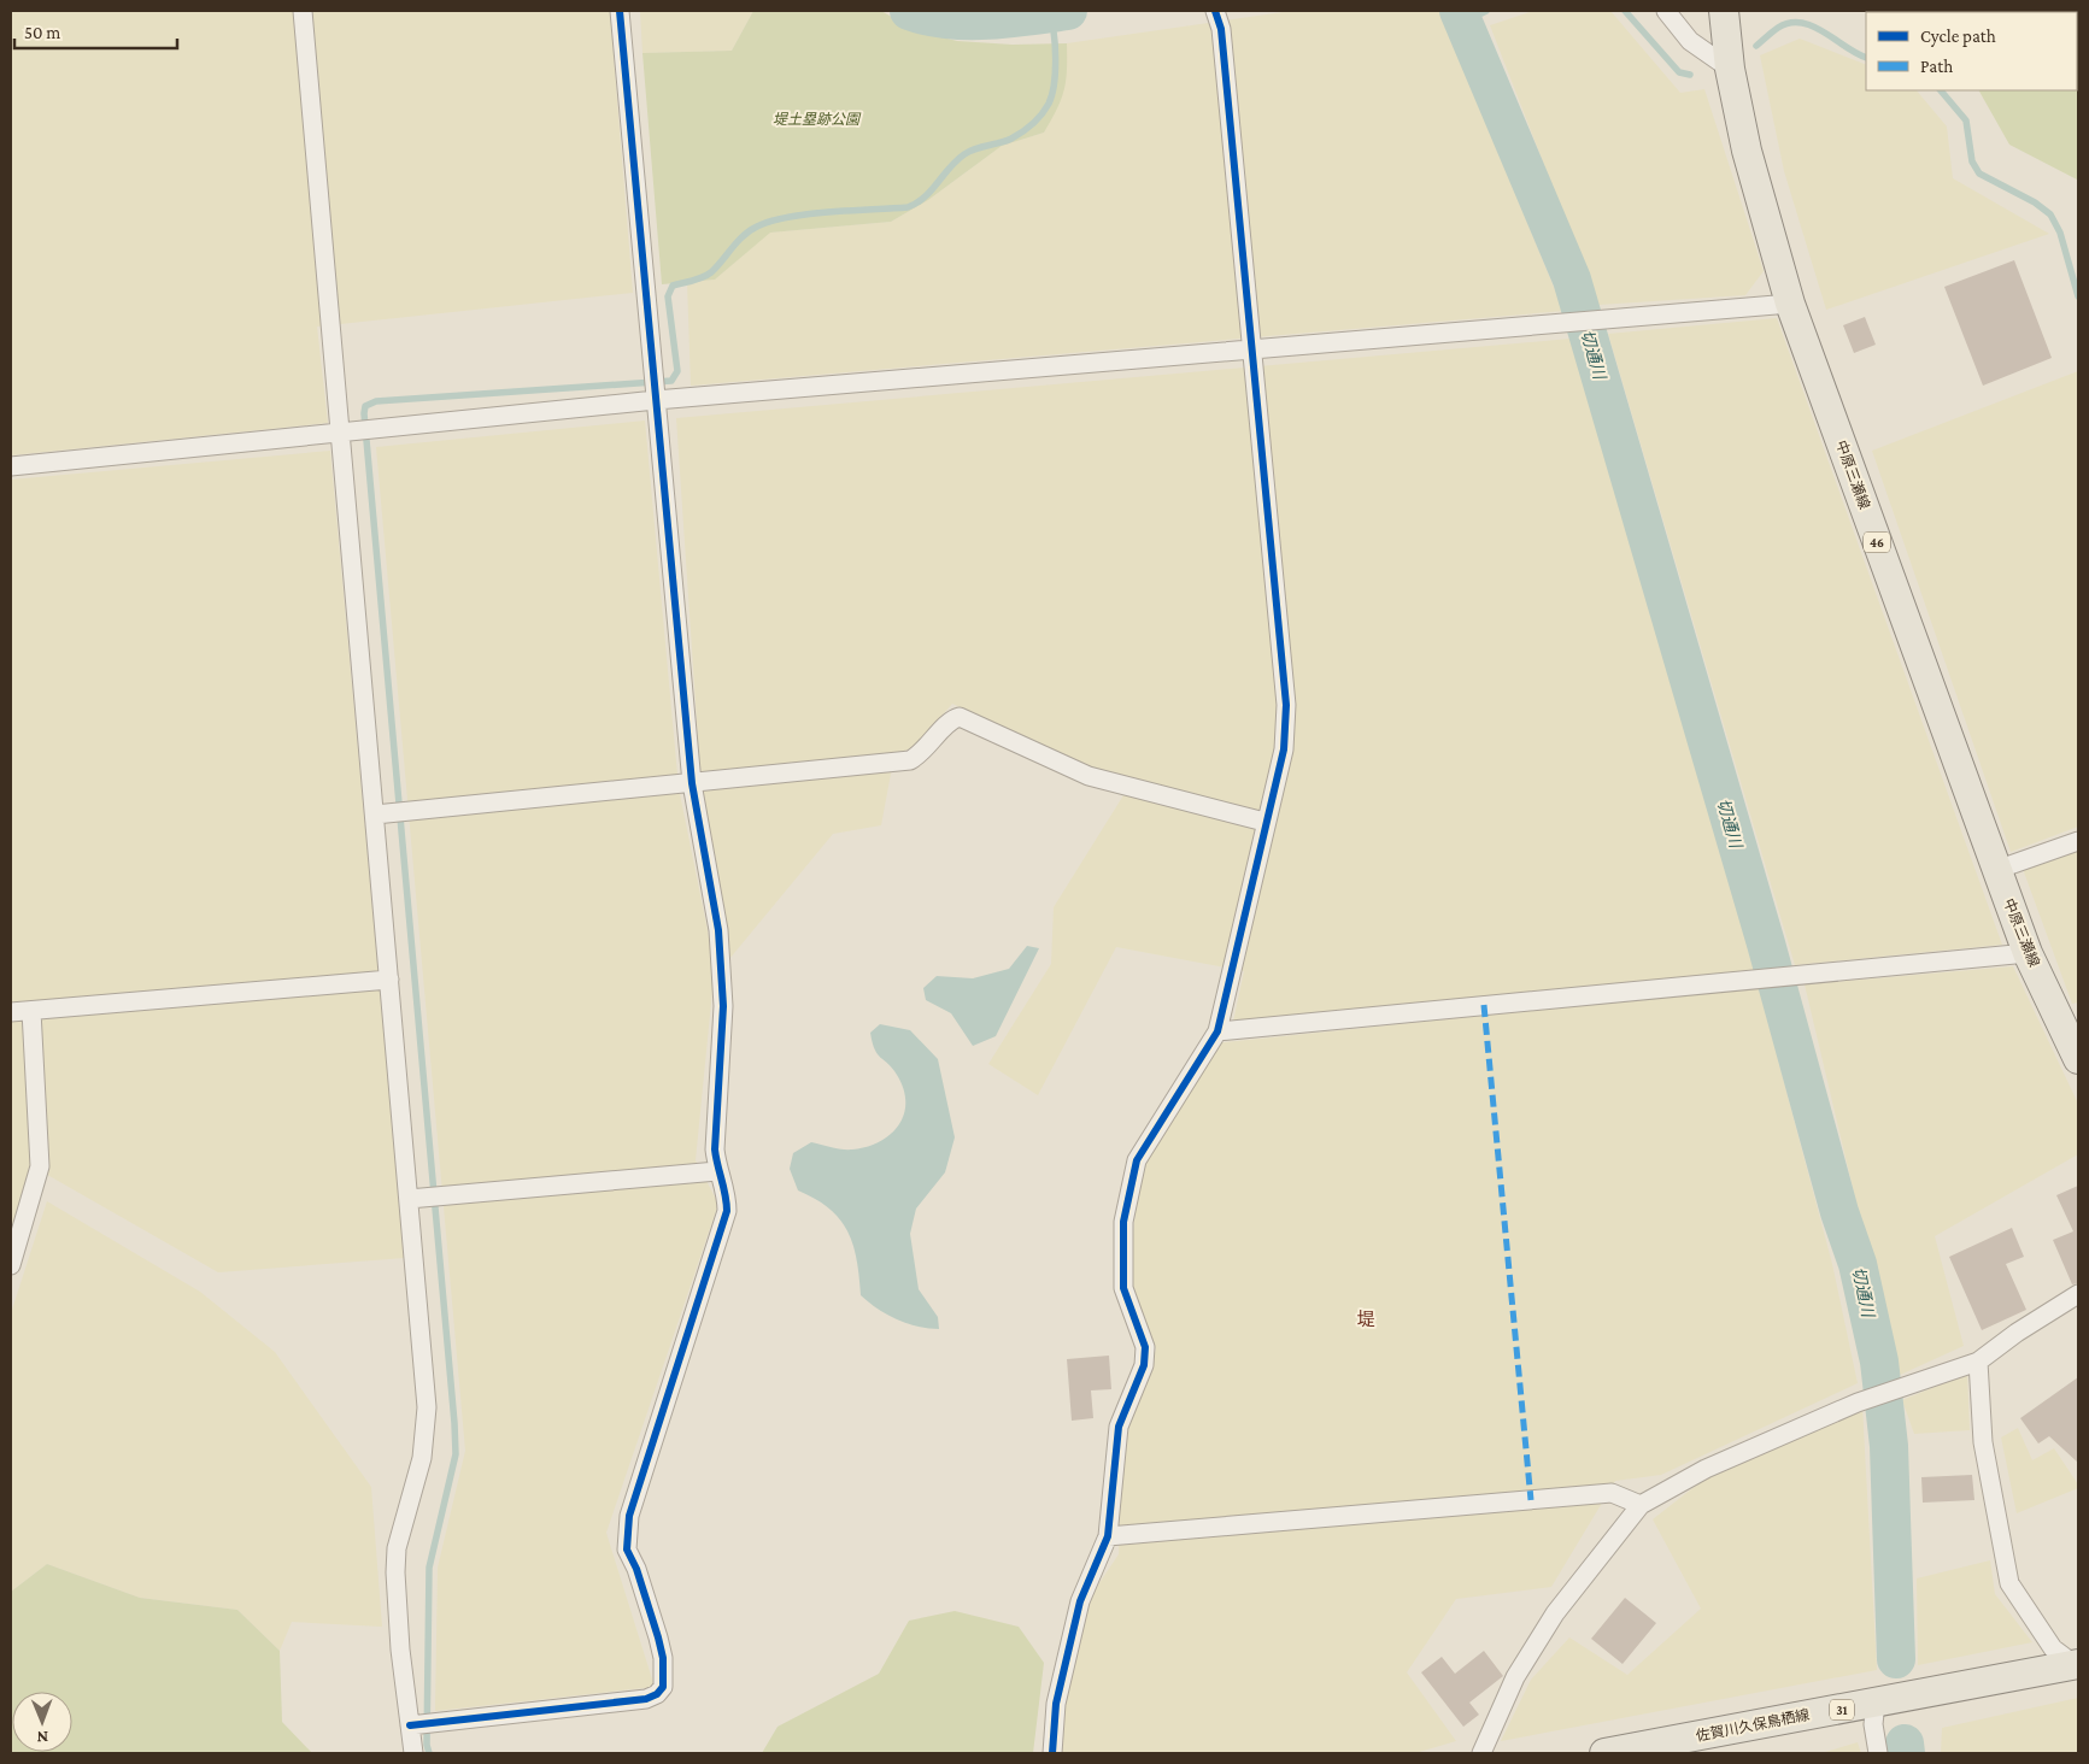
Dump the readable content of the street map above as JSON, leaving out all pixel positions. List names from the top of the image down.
{
  "streets": {
    "main road": [
      "中原三瀬線",
      "46",
      "31",
      "佐賀川久保鳥栖線"
    ]
  },
  "districts": ["堤"],
  "water": ["切通川"],
  "parks": ["堤土塁跡公園"],
  "legend": ["Cycle path", "Path"],
  "scale_bar": "50 m",
  "north": "bottom"
}
